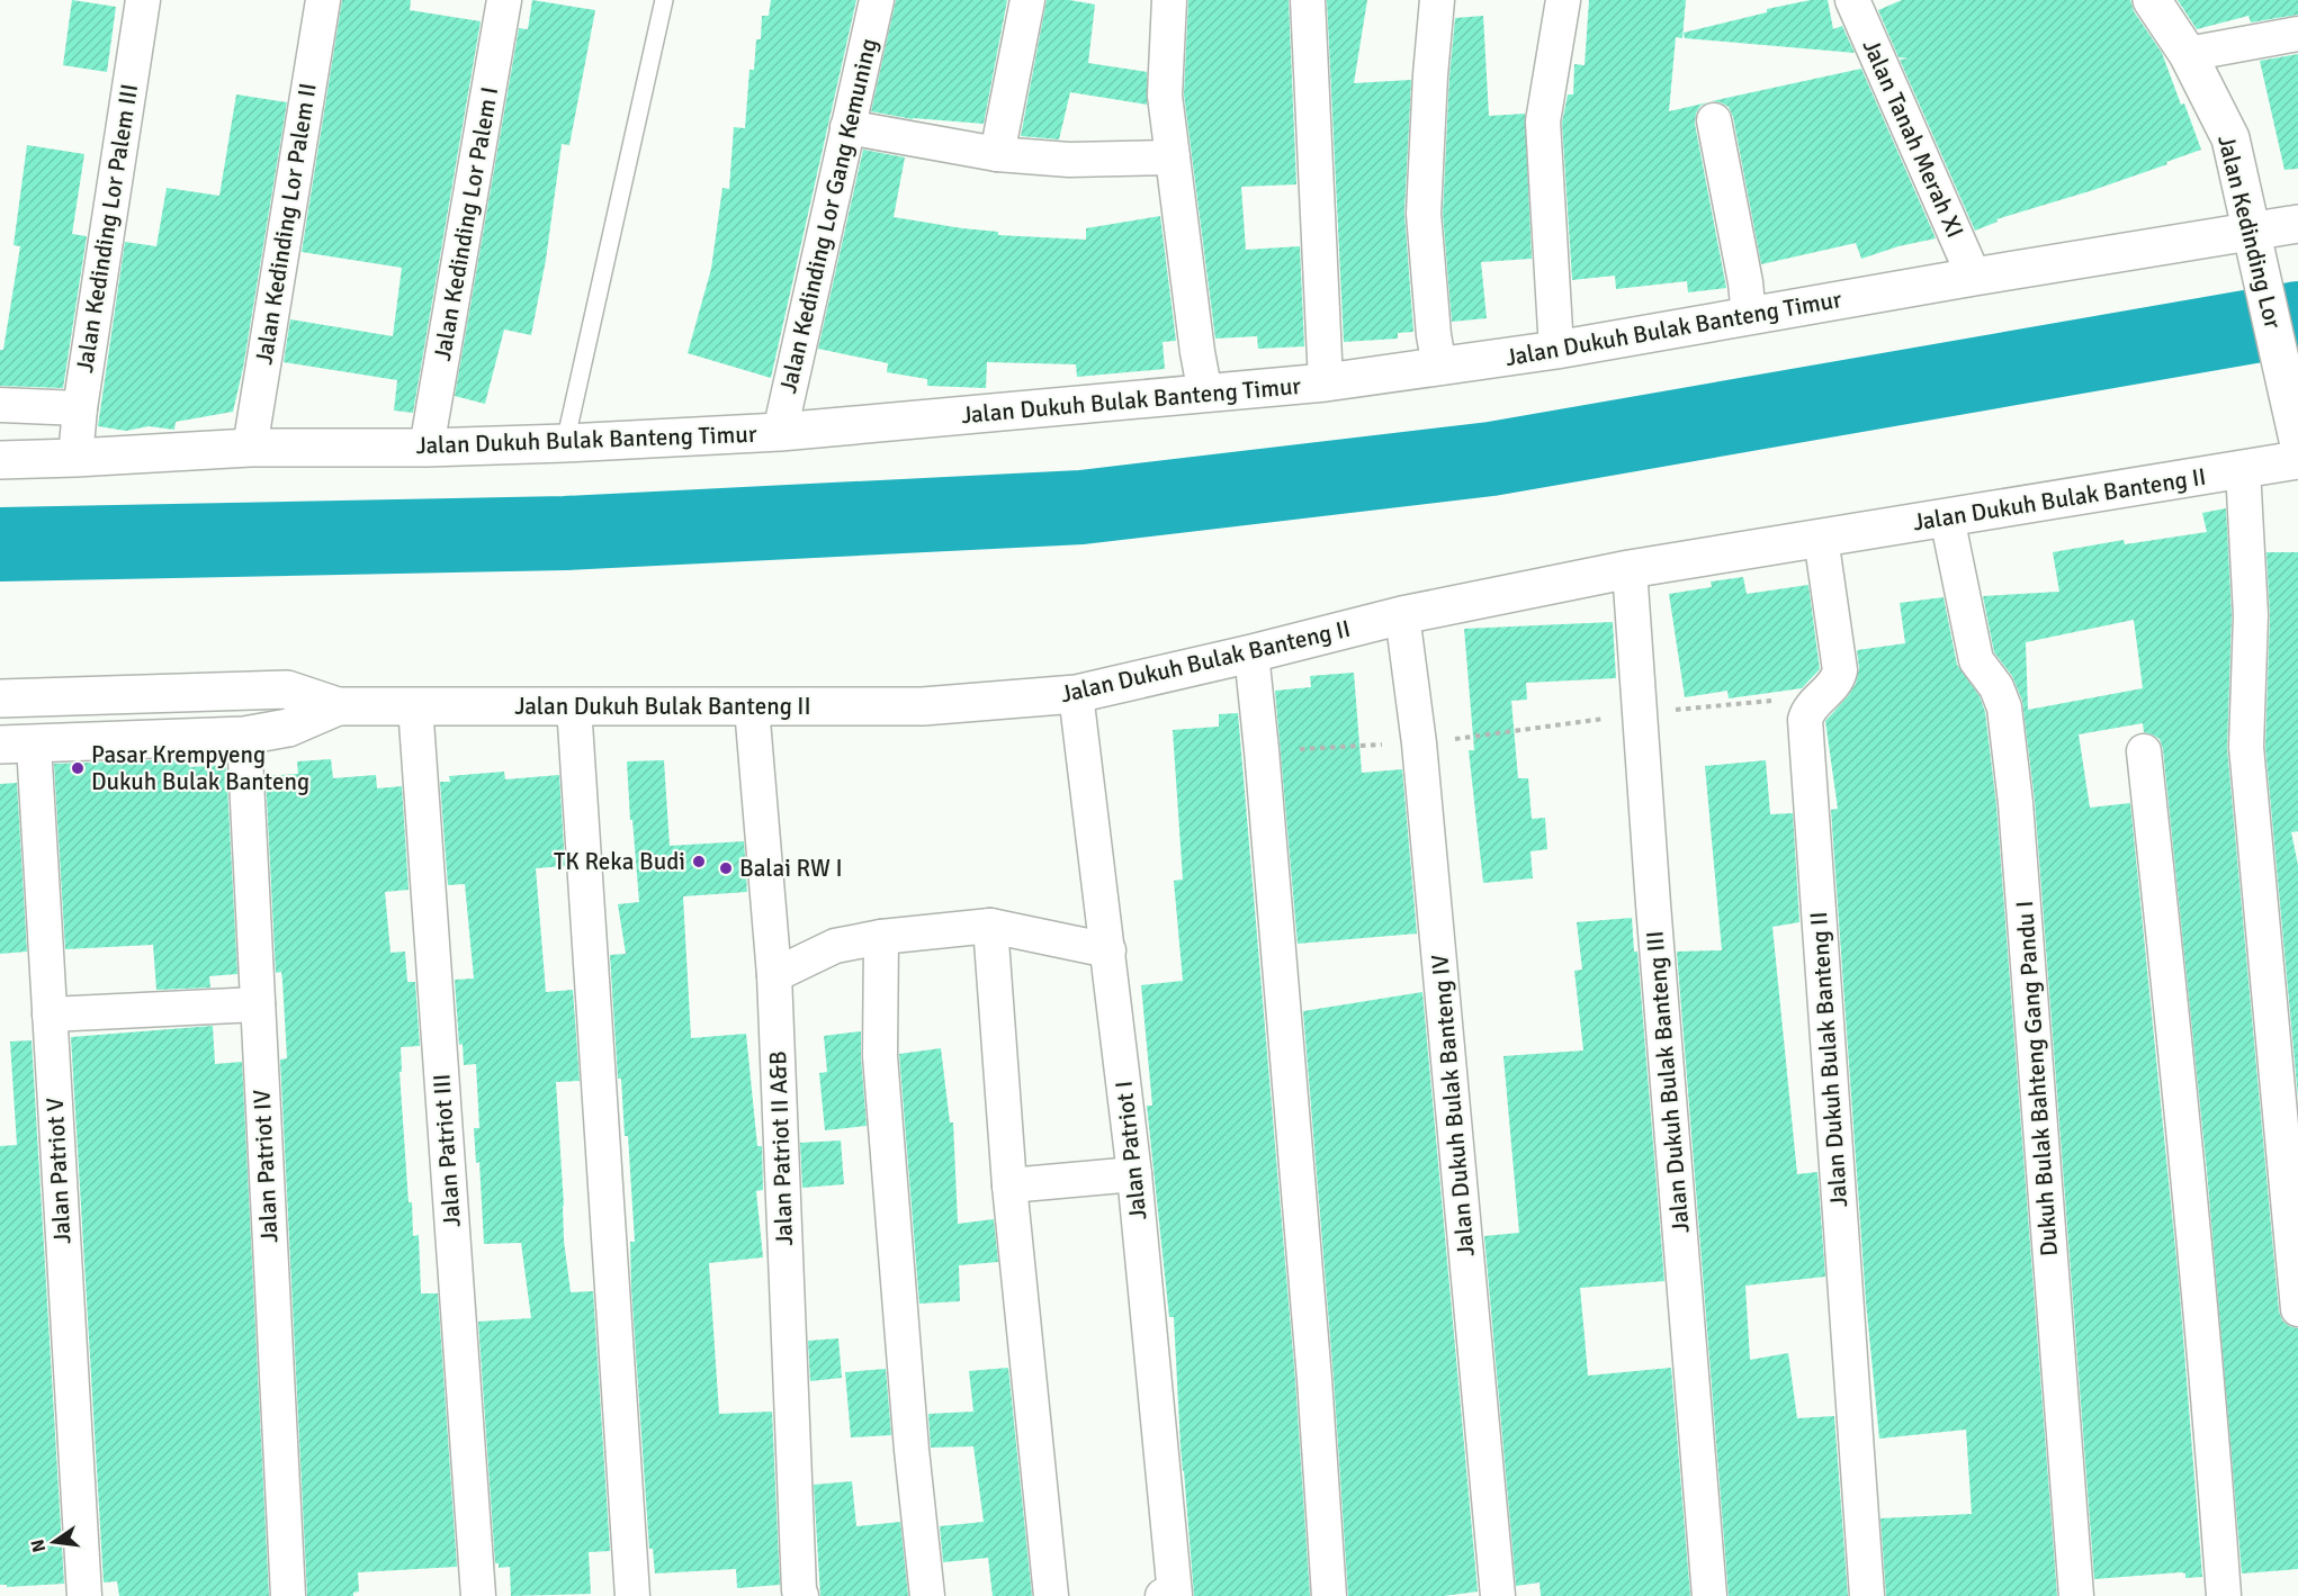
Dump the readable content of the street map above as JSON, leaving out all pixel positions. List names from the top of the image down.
{
  "streets": {
    "street": [
      "Jalan Tanah Merah XI",
      "Jalan Kedinding Lor Gang Kemuning",
      "Jalan Kedinding Lor Palem II",
      "Jalan Kedinding Lor Palem I",
      "Jalan Kedinding Lor Palem III",
      "Jalan Kedinding Lor",
      "Jalan Dukuh Bulak Banteng Timur",
      "Jalan Dukuh Bulak Banteng II",
      "Dukuh Bulak Bahteng Gang Pandu I",
      "Jalan Dukuh Bulak Banteng III",
      "Jalan Dukuh Bulak Banteng IV",
      "Jalan Patriot II A&B",
      "Jalan Patriot III",
      "Jalan Patriot I",
      "Jalan Patriot IV",
      "Jalan Patriot V"
    ]
  },
  "crossings": [
    ["Jalan Tanah Merah XI", "Jalan Dukuh Bulak Banteng Timur"],
    ["Jalan Kedinding Lor Gang Kemuning", "Jalan Dukuh Bulak Banteng Timur"],
    ["Jalan Kedinding Lor Palem II", "Jalan Dukuh Bulak Banteng Timur"],
    ["Jalan Kedinding Lor Palem I", "Jalan Dukuh Bulak Banteng Timur"],
    ["Jalan Kedinding Lor Palem III", "Jalan Dukuh Bulak Banteng Timur"],
    ["Jalan Kedinding Lor", "Jalan Dukuh Bulak Banteng Timur"],
    ["Jalan Dukuh Bulak Banteng II", "Dukuh Bulak Bahteng Gang Pandu I"],
    ["Jalan Dukuh Bulak Banteng II", "Jalan Dukuh Bulak Banteng III"],
    ["Jalan Dukuh Bulak Banteng II", "Jalan Dukuh Bulak Banteng IV"],
    ["Jalan Dukuh Bulak Banteng II", "Jalan Patriot II A&B"],
    ["Jalan Dukuh Bulak Banteng II", "Jalan Patriot III"],
    ["Jalan Dukuh Bulak Banteng II", "Jalan Patriot I"],
    ["Jalan Dukuh Bulak Banteng II", "Jalan Patriot IV"],
    ["Jalan Dukuh Bulak Banteng II", "Jalan Patriot V"]
  ],
  "places": ["Pasar Krempyeng Dukuh Bulak Banteng", "TK Reka Budi", "Balai RW I"],
  "north": "left"
}
